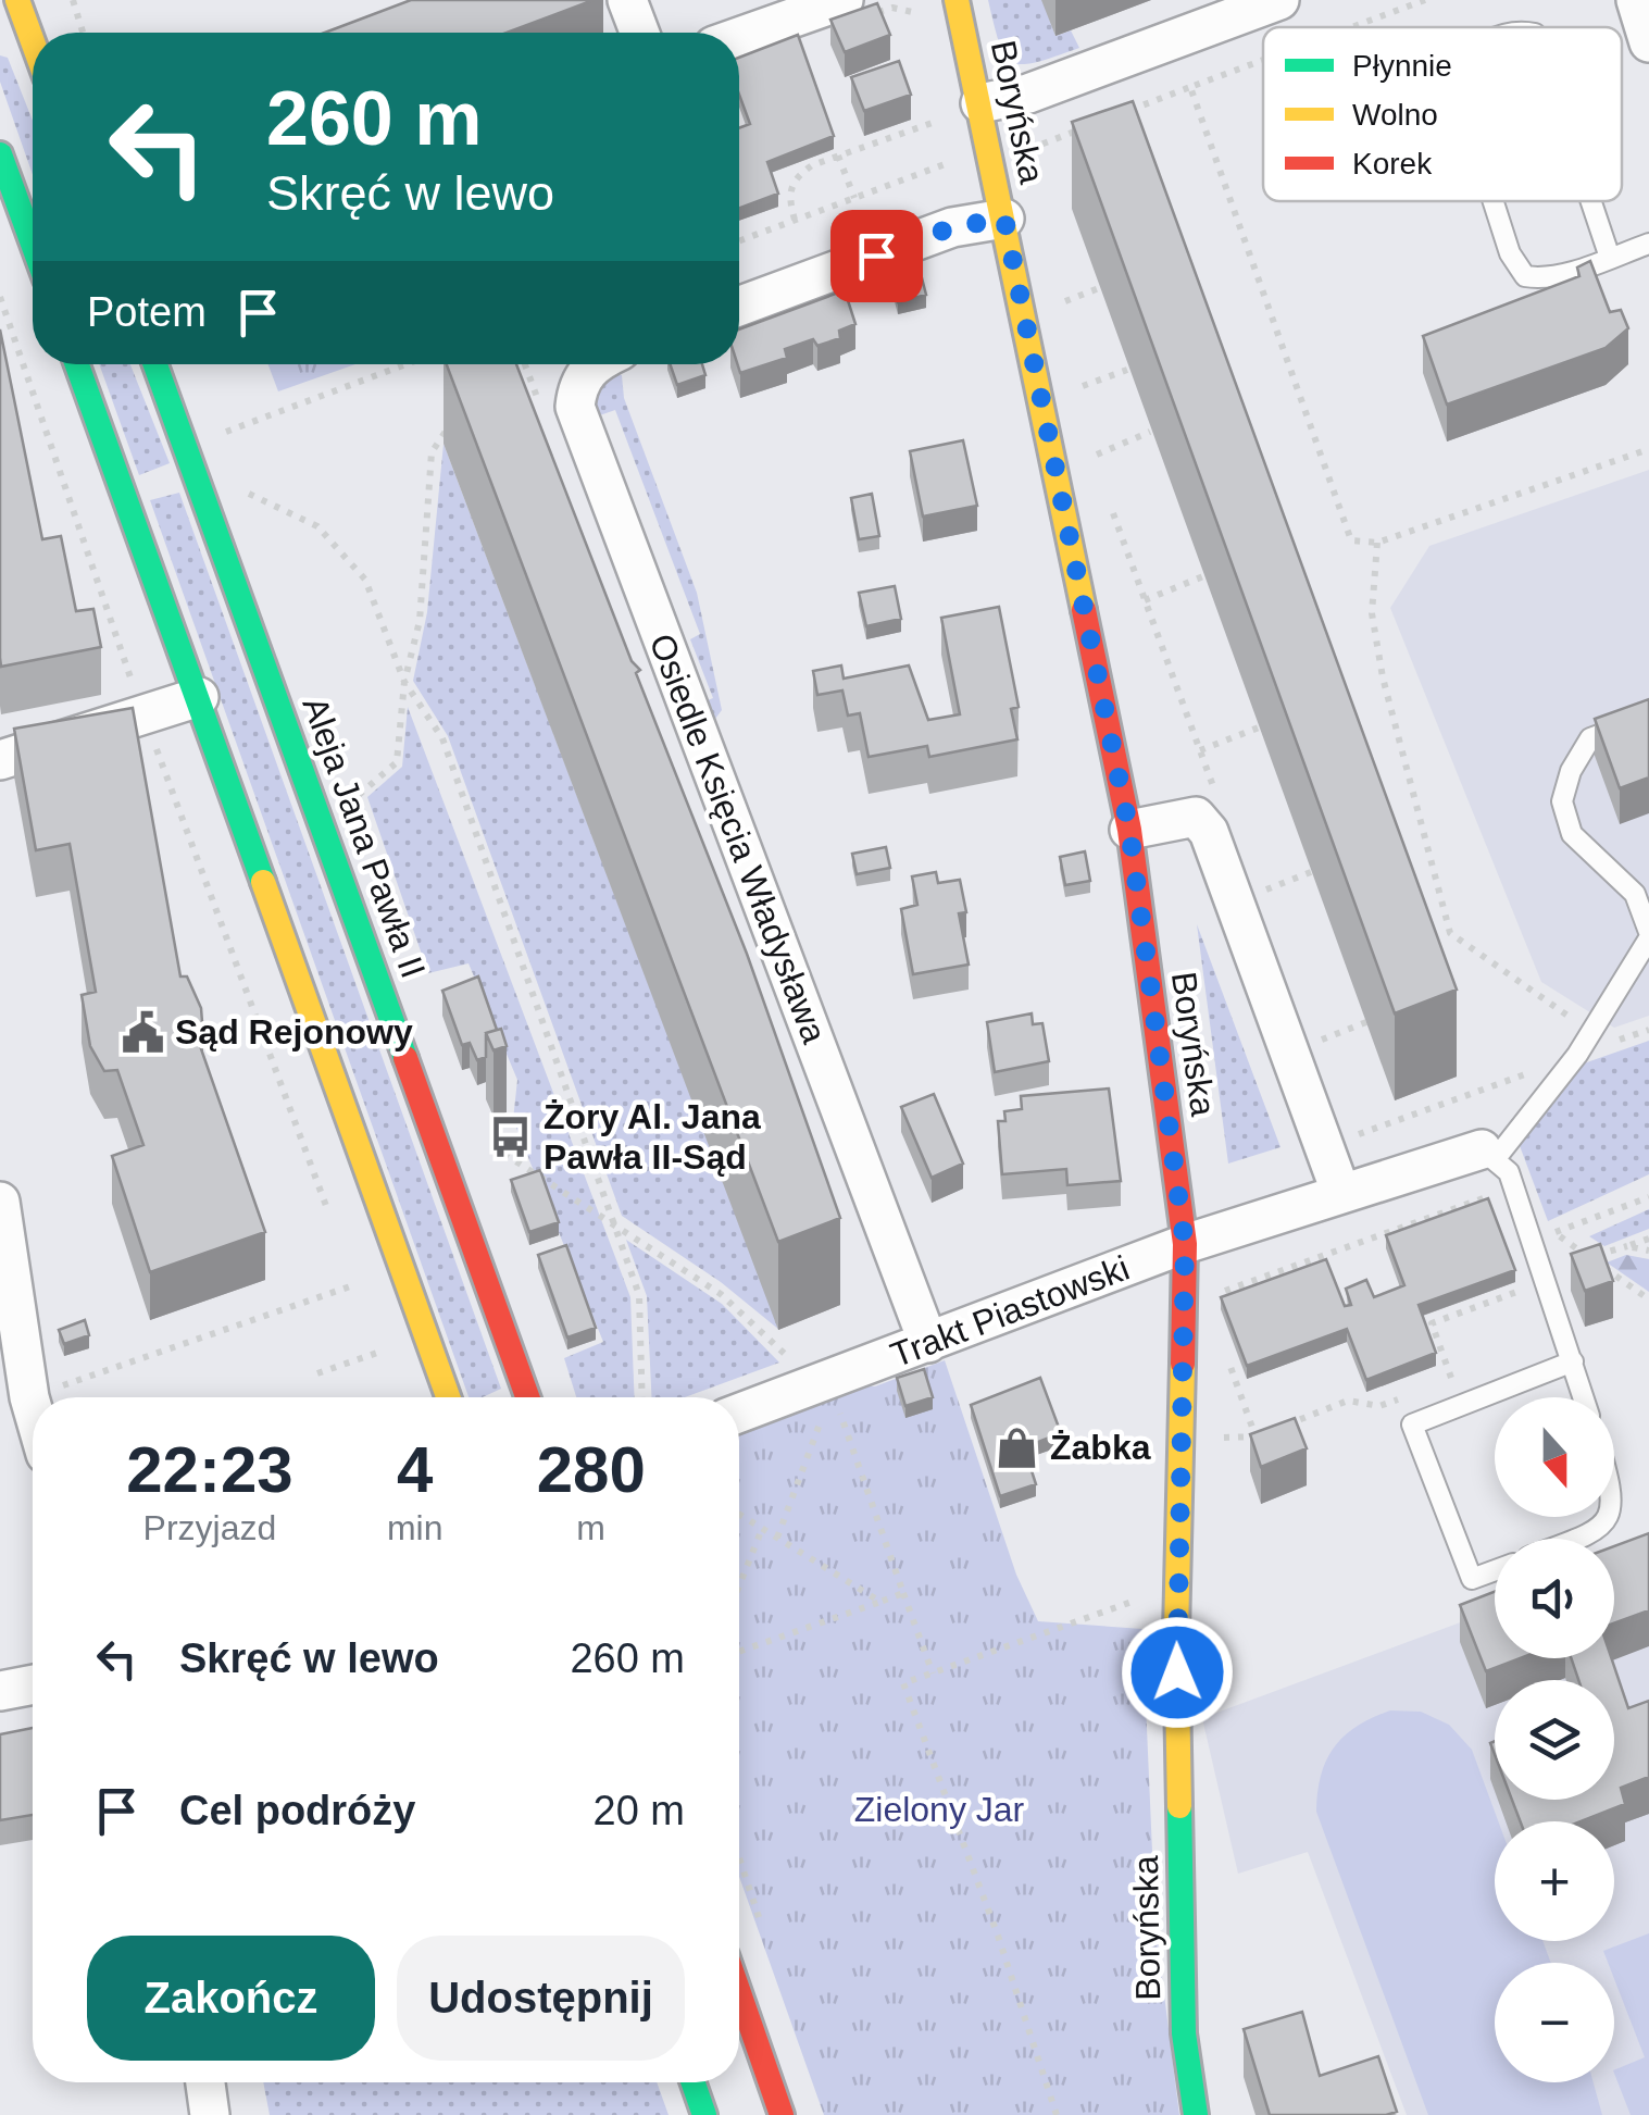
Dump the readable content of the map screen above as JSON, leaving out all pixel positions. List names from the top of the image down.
{
  "streets": {
    "street": [
      "Boryńska",
      "Aleja Jana Pawła II",
      "Osiedle Księcia Władysława",
      "Trakt Piastowski"
    ]
  },
  "crossings": [
    ["Boryńska", "Trakt Piastowski"],
    ["Osiedle Księcia Władysława", "Trakt Piastowski"]
  ],
  "parks": ["Zielony Jar"],
  "places": {
    "public building": ["Sąd Rejonowy"],
    "bus stop": ["Żory Al. Jana Pawła II-Sąd"],
    "shop": ["Żabka"]
  },
  "legend": ["Płynnie", "Wolno", "Korek"],
  "north": "bottom",
  "page": {
    "turn": ["260 m", "Skręć w lewo"],
    "then": "Potem",
    "map_buttons": ["+", "−"],
    "eta": [
      "22:23",
      "Przyjazd",
      "4",
      "min",
      "280",
      "m"
    ],
    "list": [
      {
        "name": "Skręć w lewo",
        "value": "260 m"
      },
      {
        "name": "Cel podróży",
        "value": "20 m"
      }
    ],
    "buttons": ["Zakończ", "Udostępnij"]
  }
}
